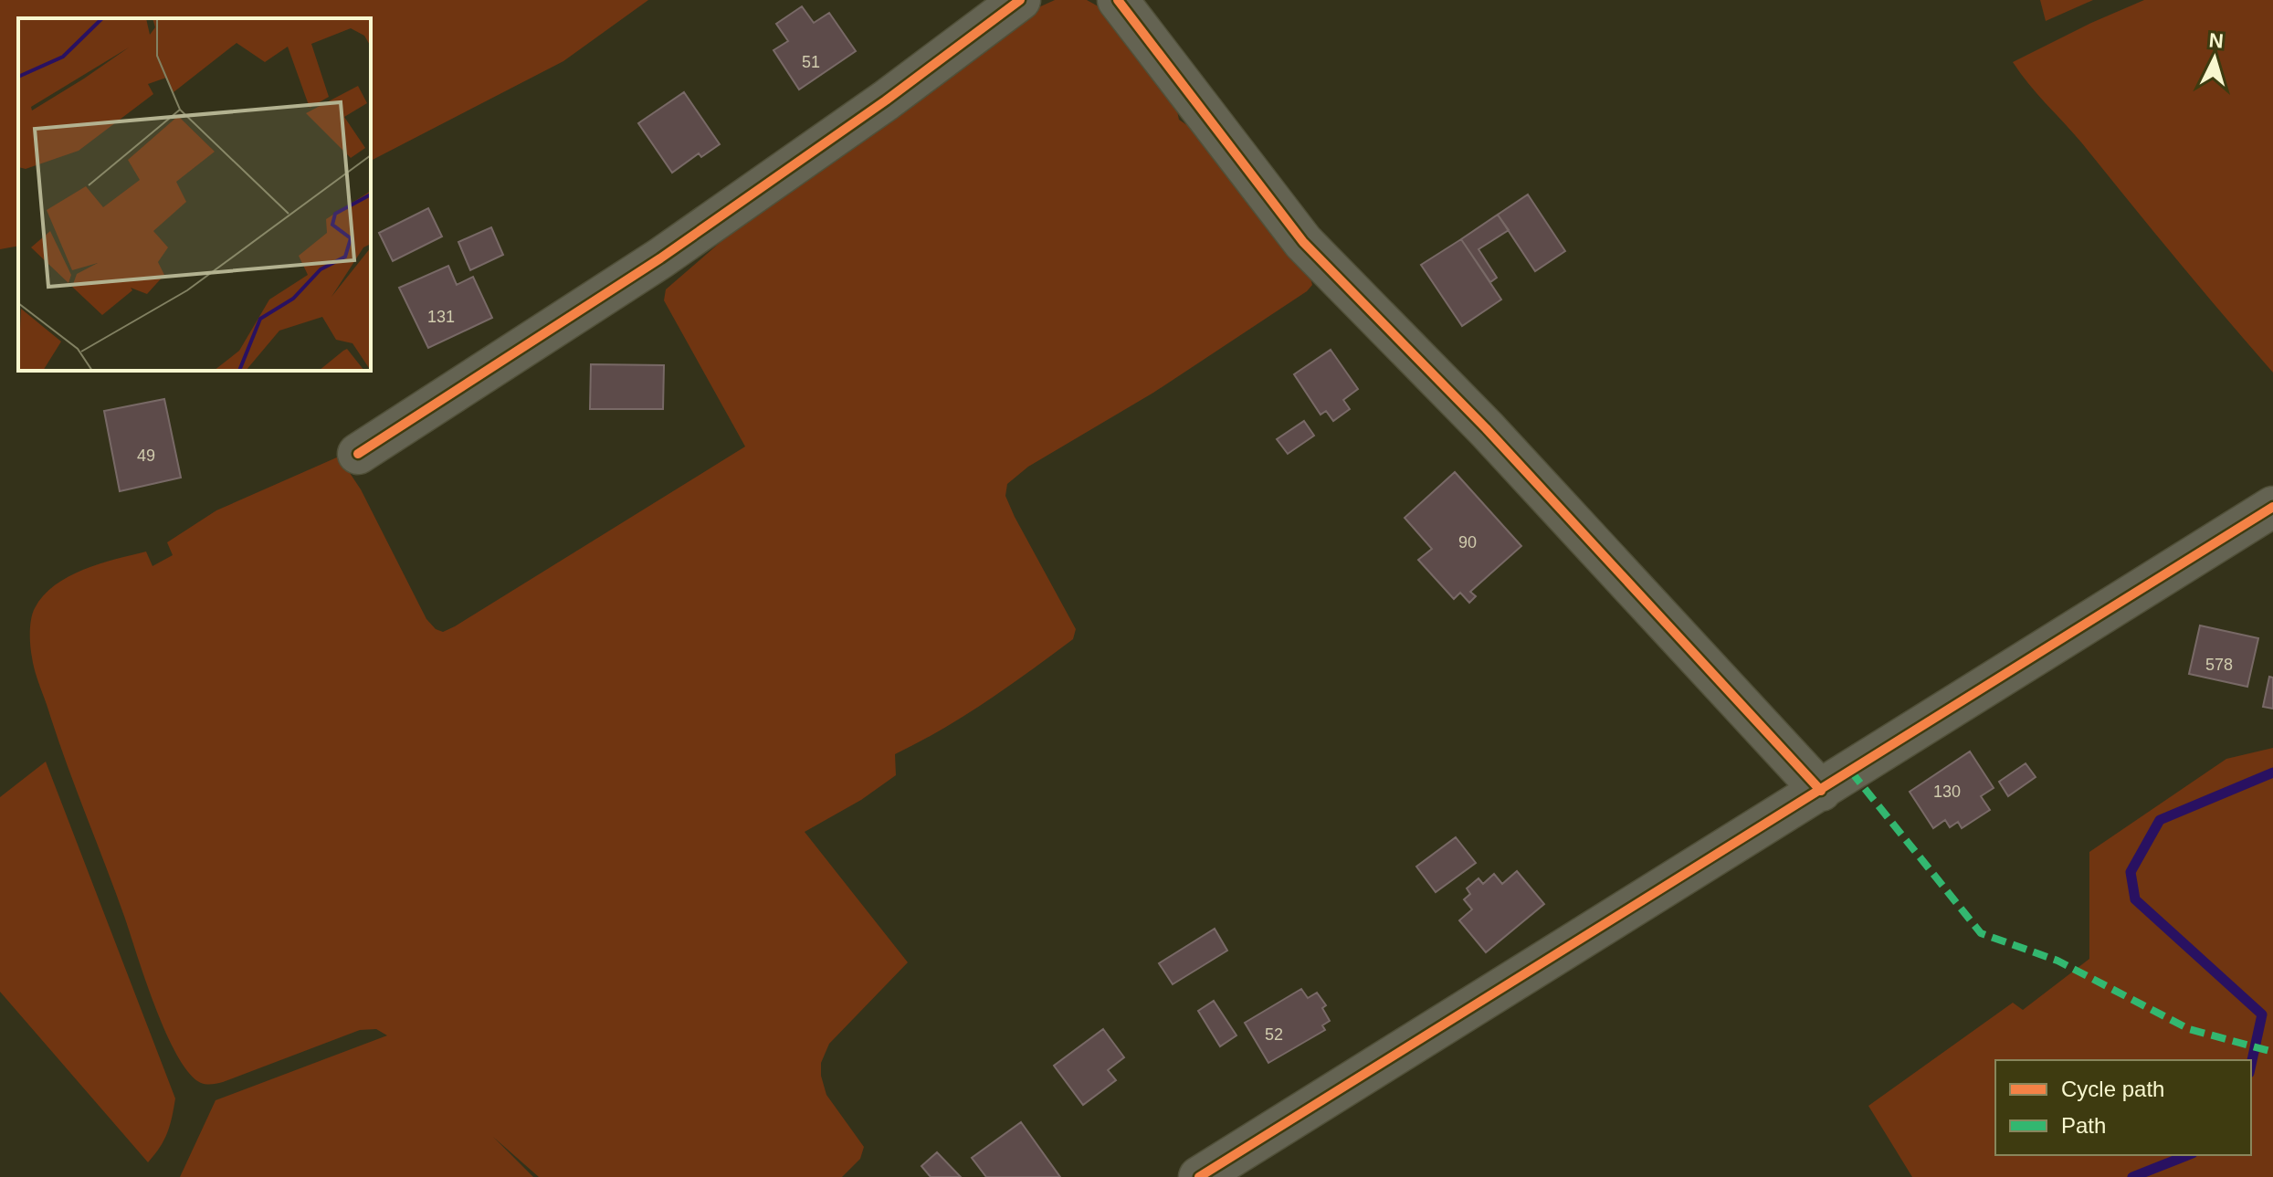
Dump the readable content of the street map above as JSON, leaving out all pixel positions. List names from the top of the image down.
{
  "house_numbers": [
    "51",
    "131",
    "49",
    "90",
    "578",
    "130",
    "52"
  ],
  "legend": ["Cycle path", "Path"],
  "north": "top"
}
